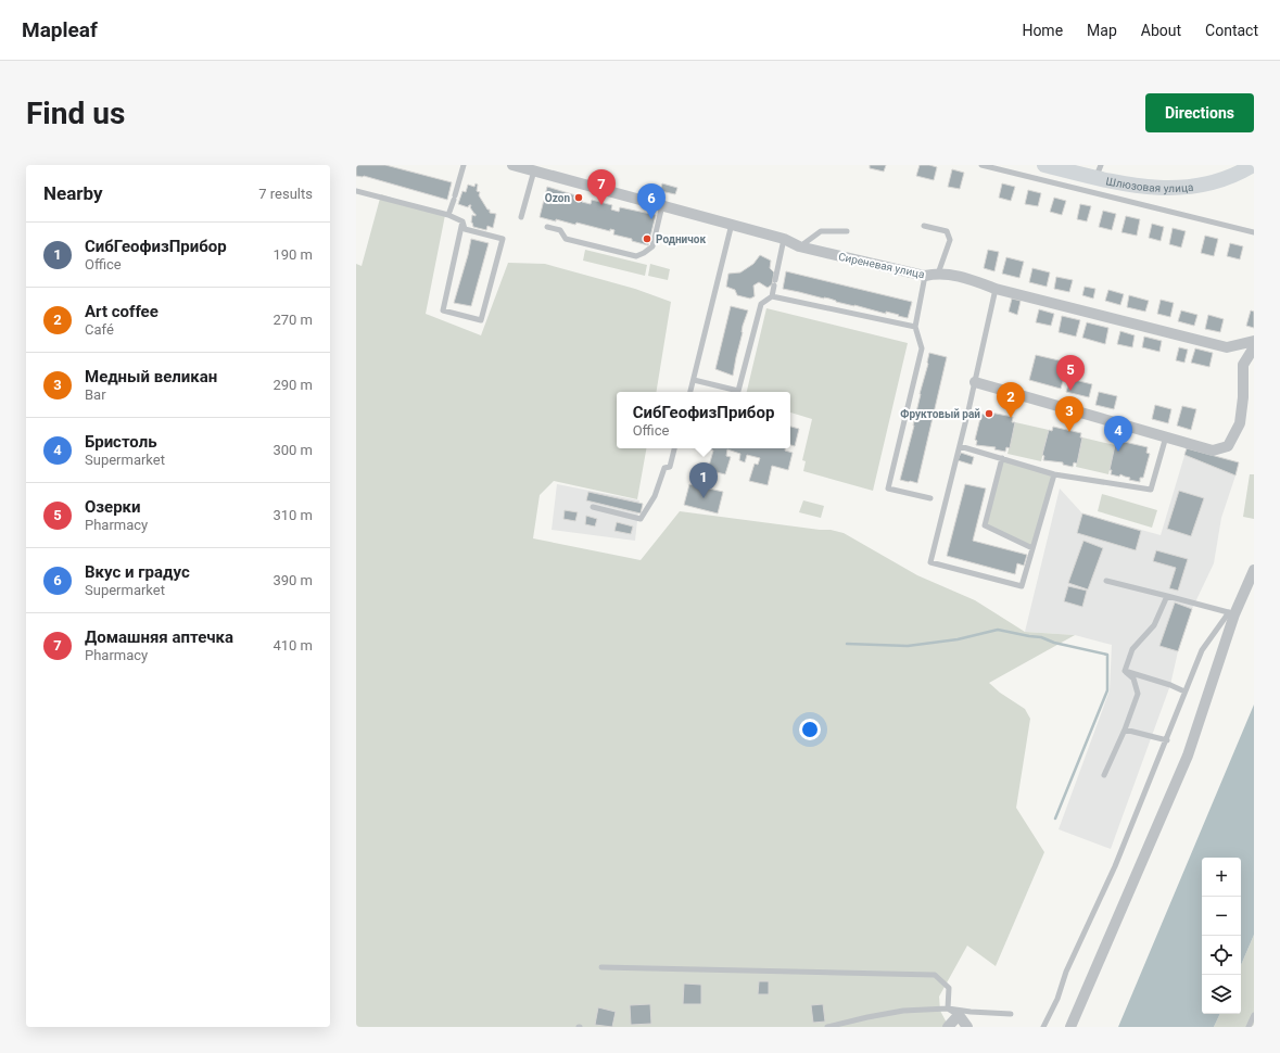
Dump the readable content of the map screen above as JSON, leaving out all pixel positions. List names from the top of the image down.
{
  "streets": {
    "main road": ["Шлюзовая улица"],
    "street": ["Сиреневая улица"]
  },
  "places": ["Ozon", "Родничок", "Фруктовый рай"],
  "page": {
    "header": "Mapleaf",
    "nav": [
      "Home",
      "Map",
      "About",
      "Contact"
    ],
    "buttons": "Directions",
    "title": "Find us",
    "heading": ["Nearby", "7 results"],
    "pins": [
      "7",
      "6",
      "5",
      "2",
      "3",
      "4",
      "1"
    ],
    "list": [
      {
        "mark": "1",
        "name": "СибГеофизПрибор",
        "note": "Office",
        "value": "190 m"
      },
      {
        "mark": "2",
        "name": "Art coffee",
        "note": "Café",
        "value": "270 m"
      },
      {
        "mark": "3",
        "name": "Медный великан",
        "note": "Bar",
        "value": "290 m"
      },
      {
        "mark": "4",
        "name": "Бристоль",
        "note": "Supermarket",
        "value": "300 m"
      },
      {
        "mark": "5",
        "name": "Озерки",
        "note": "Pharmacy",
        "value": "310 m"
      },
      {
        "mark": "6",
        "name": "Вкус и градус",
        "note": "Supermarket",
        "value": "390 m"
      },
      {
        "mark": "7",
        "name": "Домашняя аптечка",
        "note": "Pharmacy",
        "value": "410 m"
      }
    ],
    "popup": ["СибГеофизПрибор", "Office"],
    "map_buttons": ["+", "−"]
  }
}
